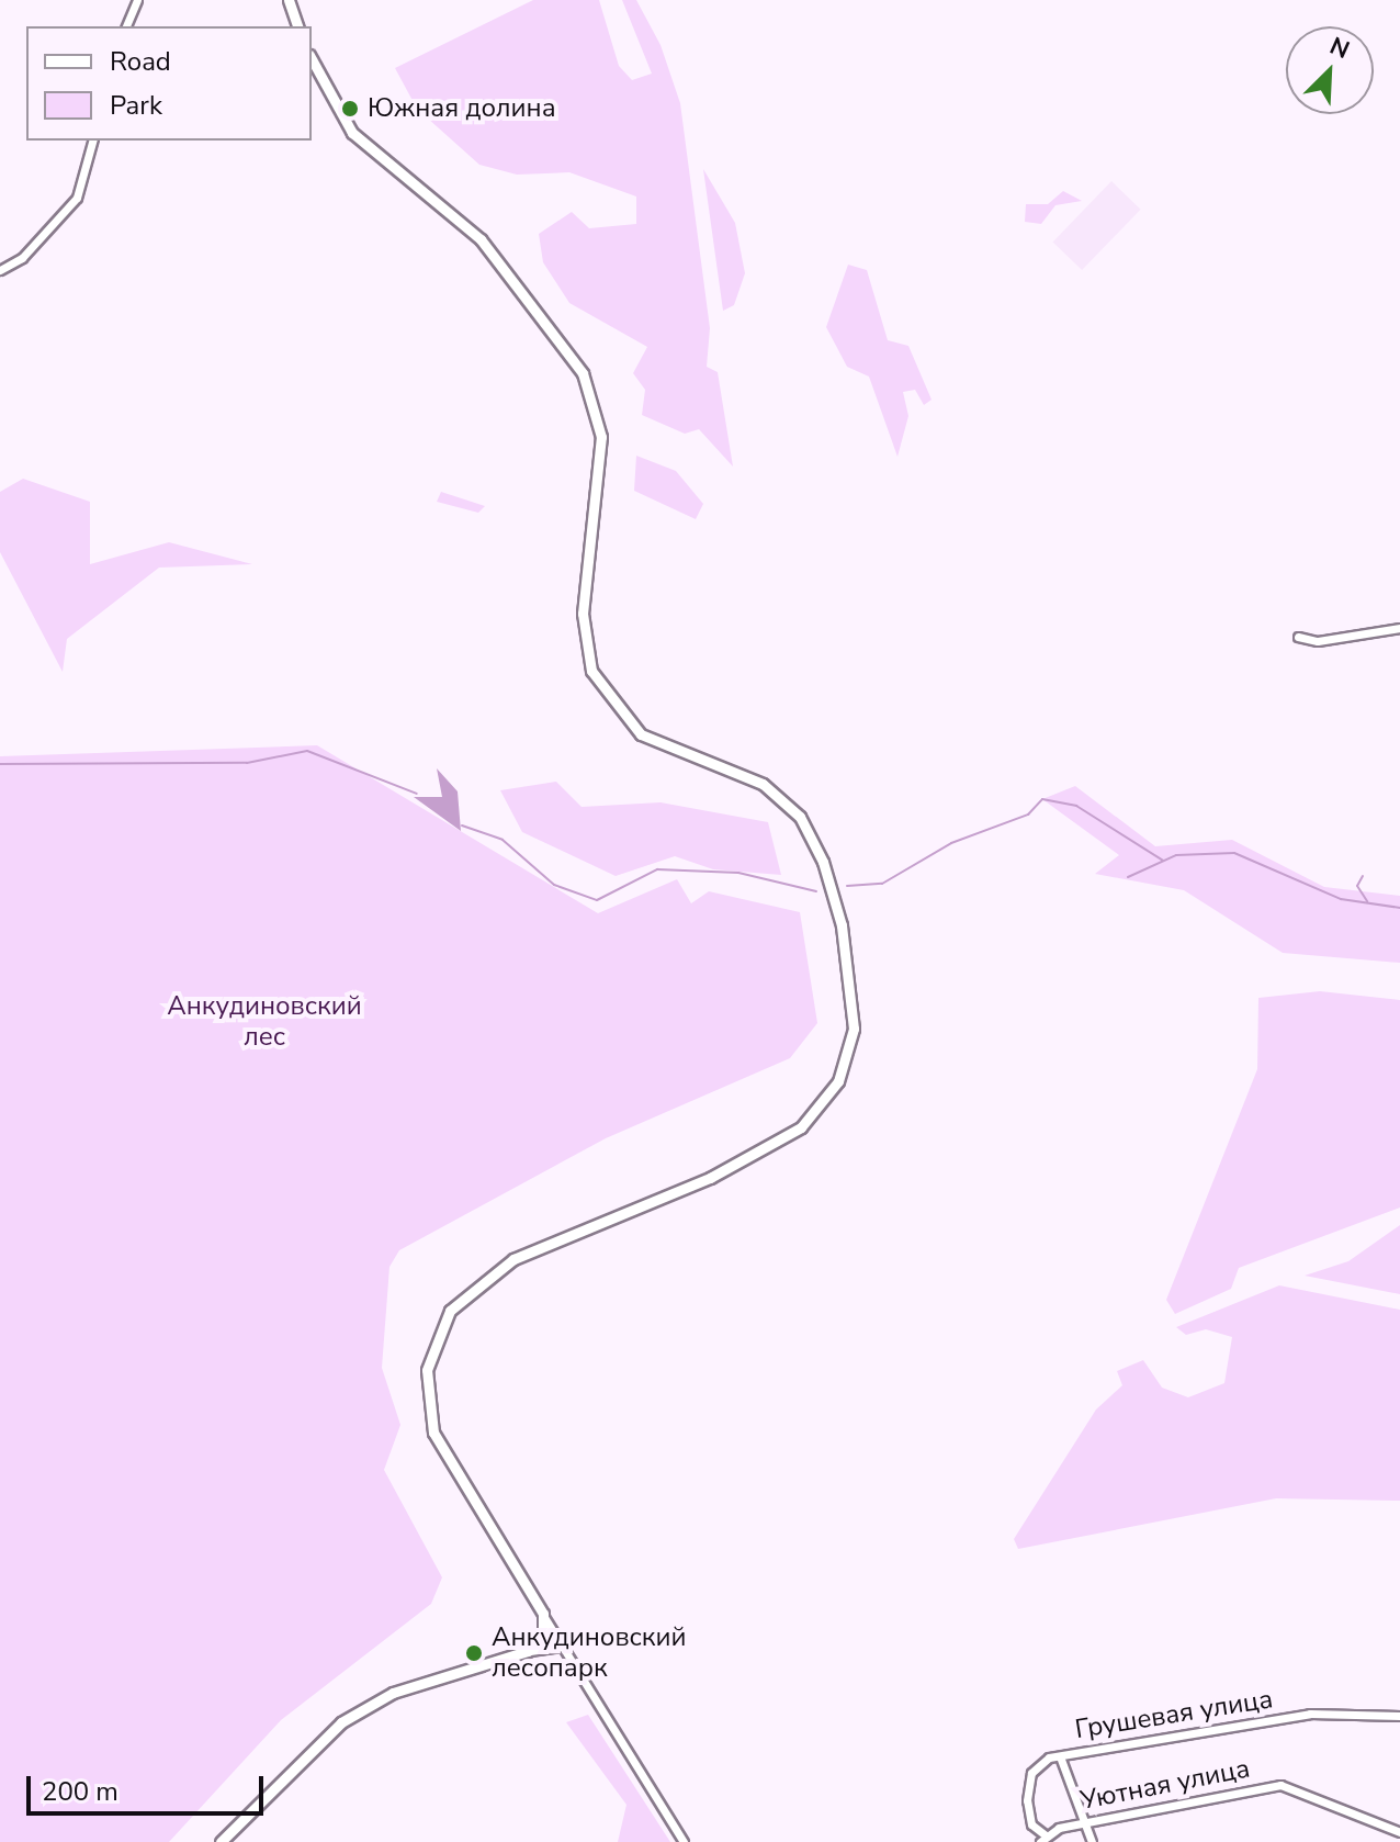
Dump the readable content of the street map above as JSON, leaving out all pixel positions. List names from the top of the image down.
{
  "streets": {
    "street": ["Грушевая улица", "Уютная улица"]
  },
  "crossings": [
    ["Грушевая улица", "Уютная улица"]
  ],
  "parks": ["Анкудиновский лес"],
  "places": ["Южная долина", "Анкудиновский лесопарк"],
  "legend": ["Road", "Park"],
  "scale_bar": "200 m",
  "north": "top right"
}
